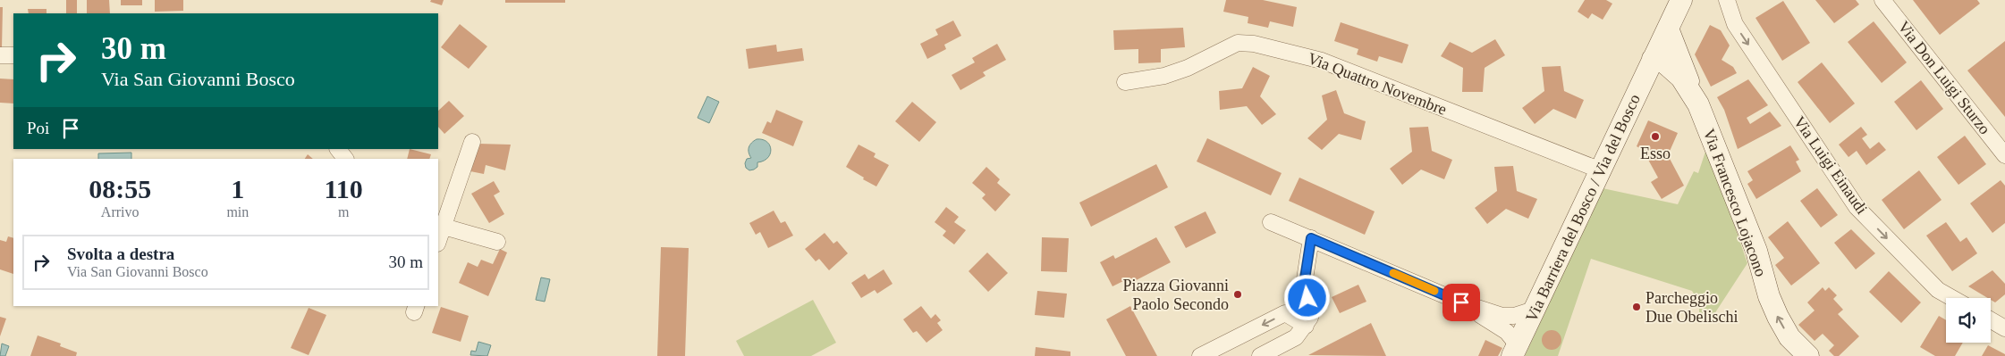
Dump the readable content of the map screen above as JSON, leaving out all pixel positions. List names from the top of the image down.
{
  "streets": {
    "main road": ["Via Francesco Lojacono", "Via Barriera del Bosco / Via del Bosco"],
    "street": ["Via Don Luigi Sturzo", "Via Quattro Novembre", "Via Luigi Einaudi"]
  },
  "crossings": [
    ["Via Quattro Novembre", "Via Barriera del Bosco / Via del Bosco"],
    ["Via Francesco Lojacono", "Via Barriera del Bosco / Via del Bosco"]
  ],
  "one_way": ["Via Luigi Einaudi", "Via Francesco Lojacono"],
  "places": ["Esso", "Piazza Giovanni Paolo Secondo", "Parcheggio Due Obelischi"],
  "page": {
    "turn": ["30 m", "Via San Giovanni Bosco"],
    "then": "Poi",
    "eta": [
      "08:55",
      "Arrivo",
      "1",
      "min",
      "110",
      "m"
    ],
    "list": [
      {
        "name": "Svolta a destra",
        "note": "Via San Giovanni Bosco",
        "value": "30 m"
      }
    ]
  }
}
